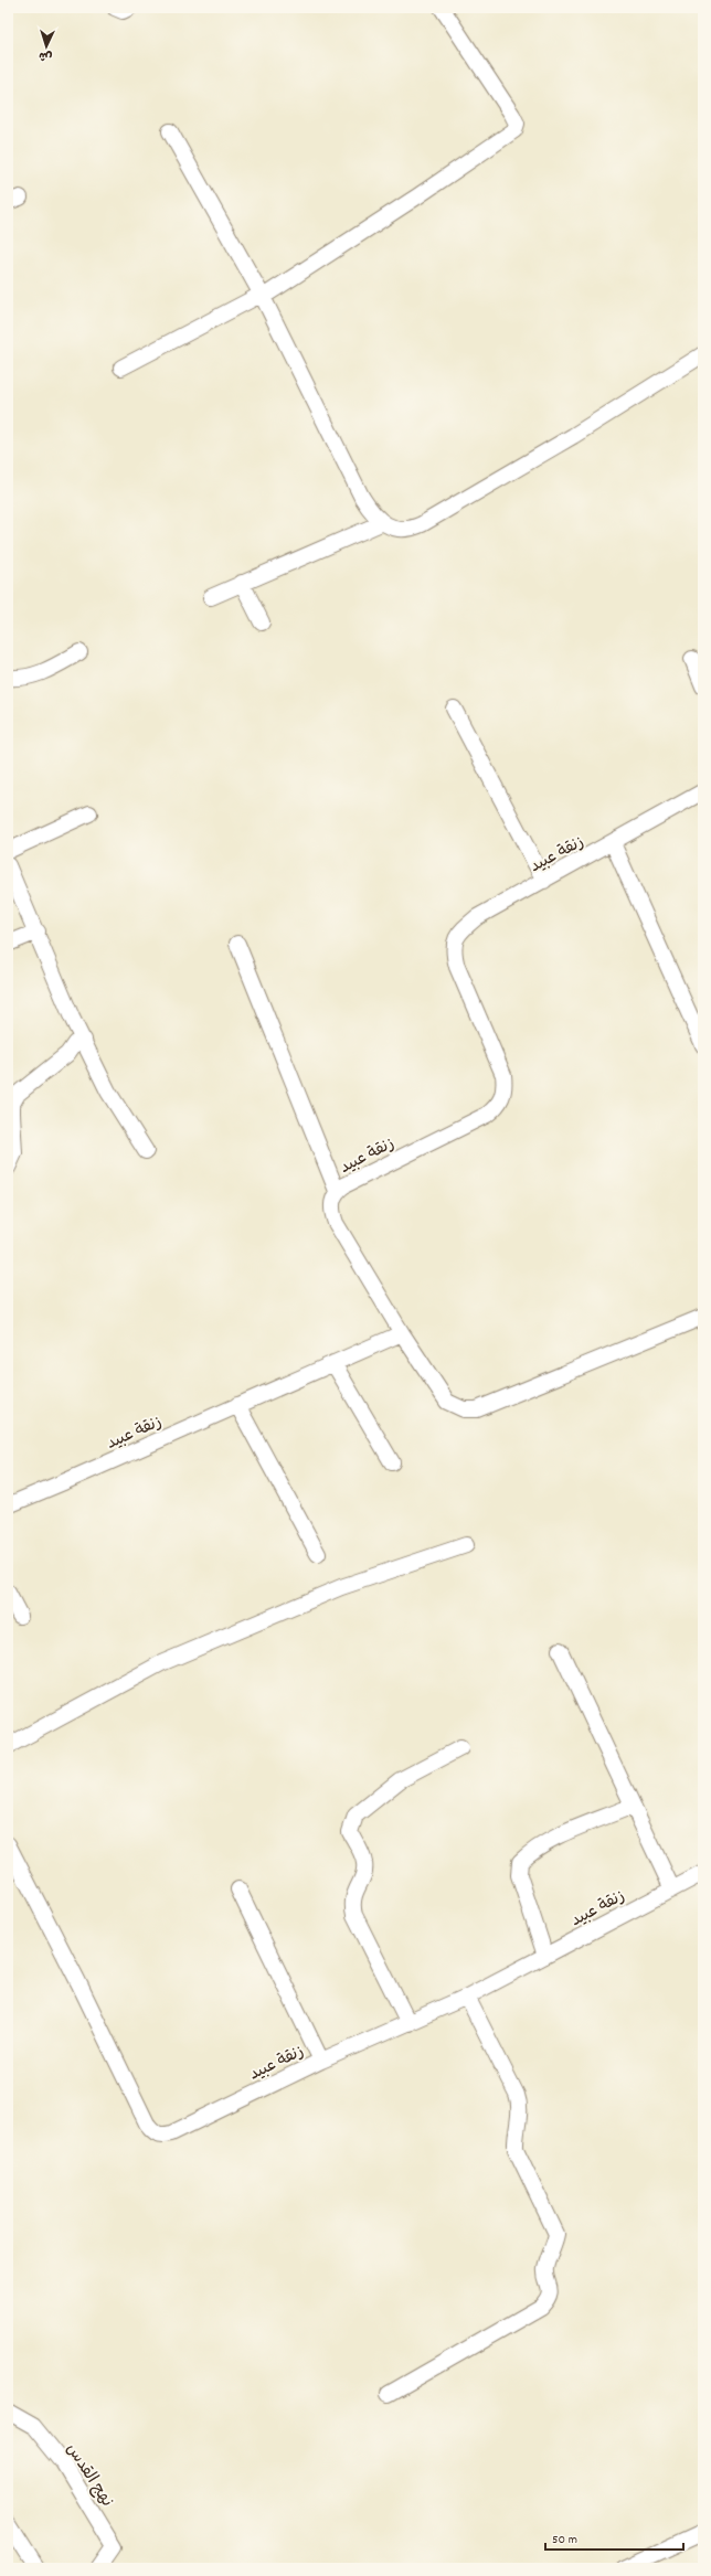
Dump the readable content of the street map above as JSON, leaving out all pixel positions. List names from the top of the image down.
{
  "streets": {
    "street": ["زنقة عبيد", "نهج القدس"]
  },
  "scale_bar": "50 m",
  "north": "bottom"
}
